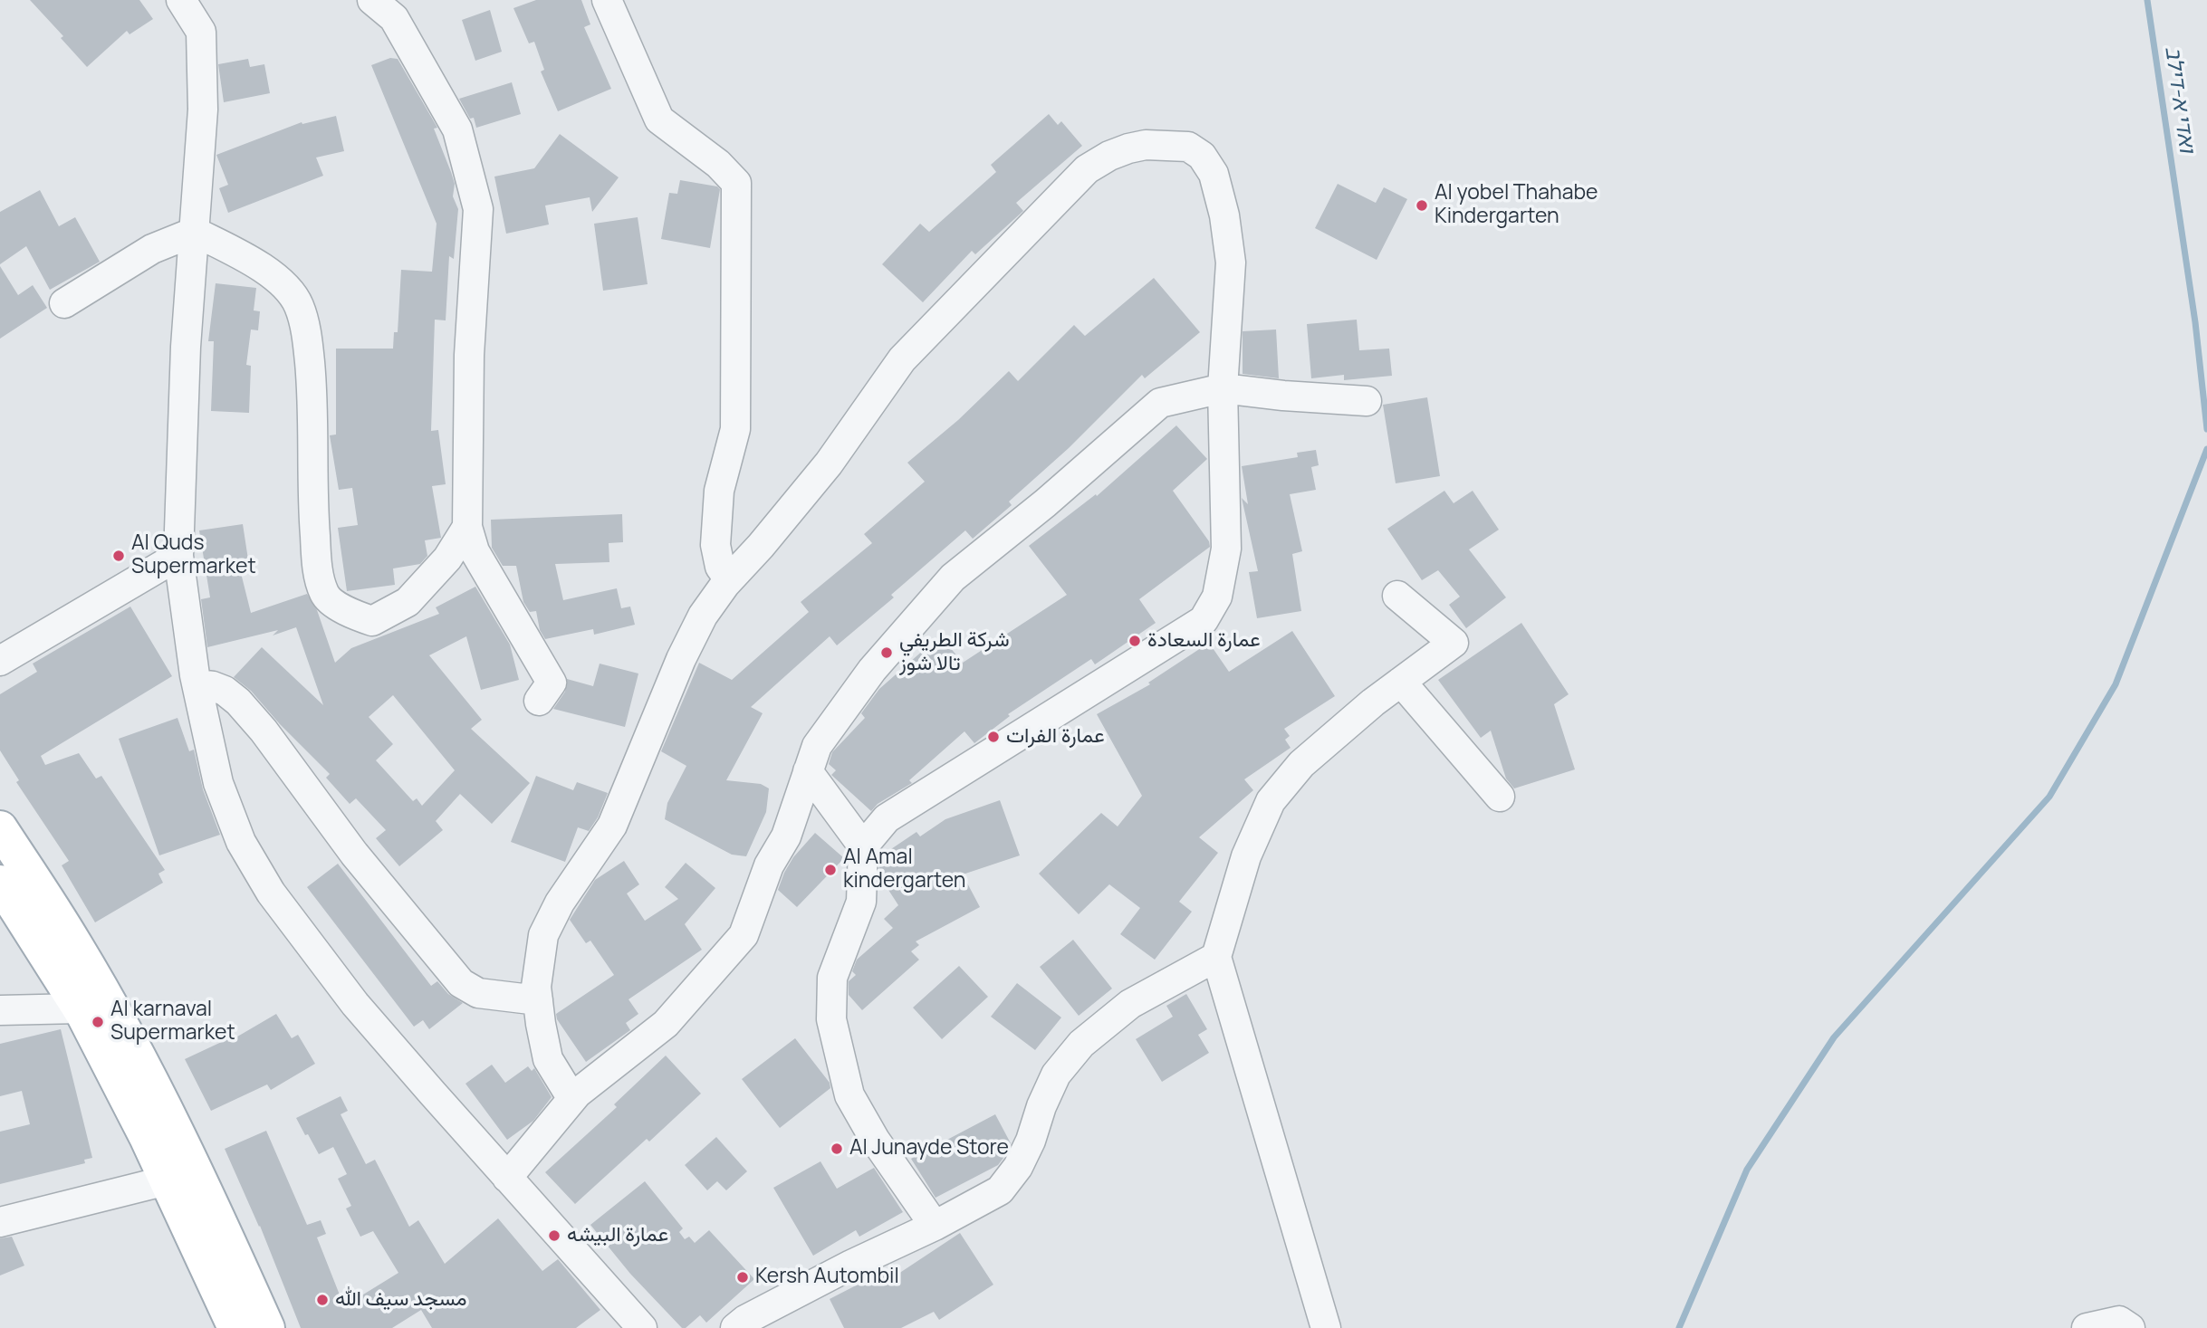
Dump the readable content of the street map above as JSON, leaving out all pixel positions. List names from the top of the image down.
{
  "water": ["ואדי א-דילב"],
  "places": [
    "Al yobel Thahabe Kindergarten",
    "Al Quds Supermarket",
    "عمارة السعادة",
    "شركة الطريفي تالا شوز",
    "عمارة الفرات",
    "Al Amal kindergarten",
    "Al karnaval Supermarket",
    "Al Junayde Store",
    "عمارة البيشه",
    "Kersh Autombil",
    "مسجد سيف الله"
  ]
}
